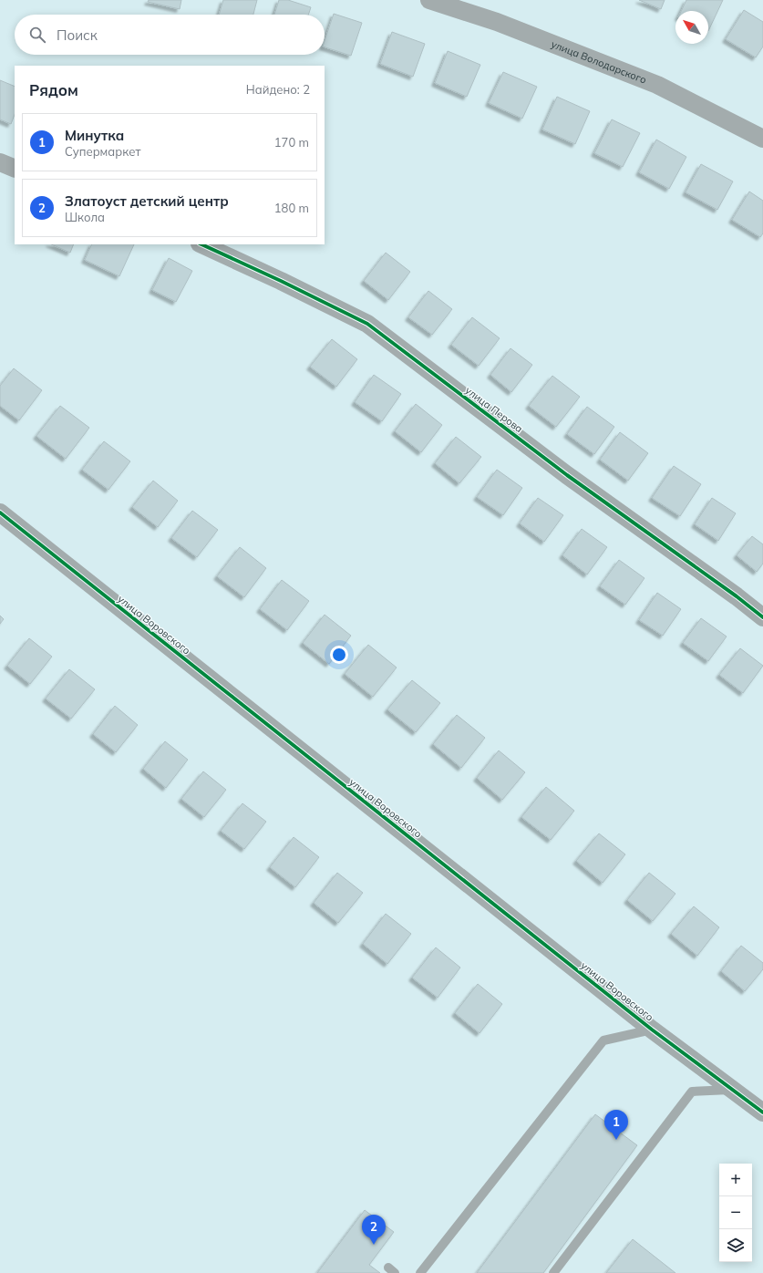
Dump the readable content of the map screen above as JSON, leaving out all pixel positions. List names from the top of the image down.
{
  "streets": {
    "street": ["улица Володарского", "улица Перова", "улица Воровского"]
  },
  "north": "top left",
  "page": {
    "search": "Поиск",
    "heading": ["Рядом", "Найдено: 2"],
    "list": [
      {
        "mark": "1",
        "name": "Минутка",
        "note": "Супермаркет",
        "value": "170 m"
      },
      {
        "mark": "2",
        "name": "Златоуст детский центр",
        "note": "Школа",
        "value": "180 m"
      }
    ],
    "pins": ["1", "2"],
    "map_buttons": ["+", "−"]
  }
}
